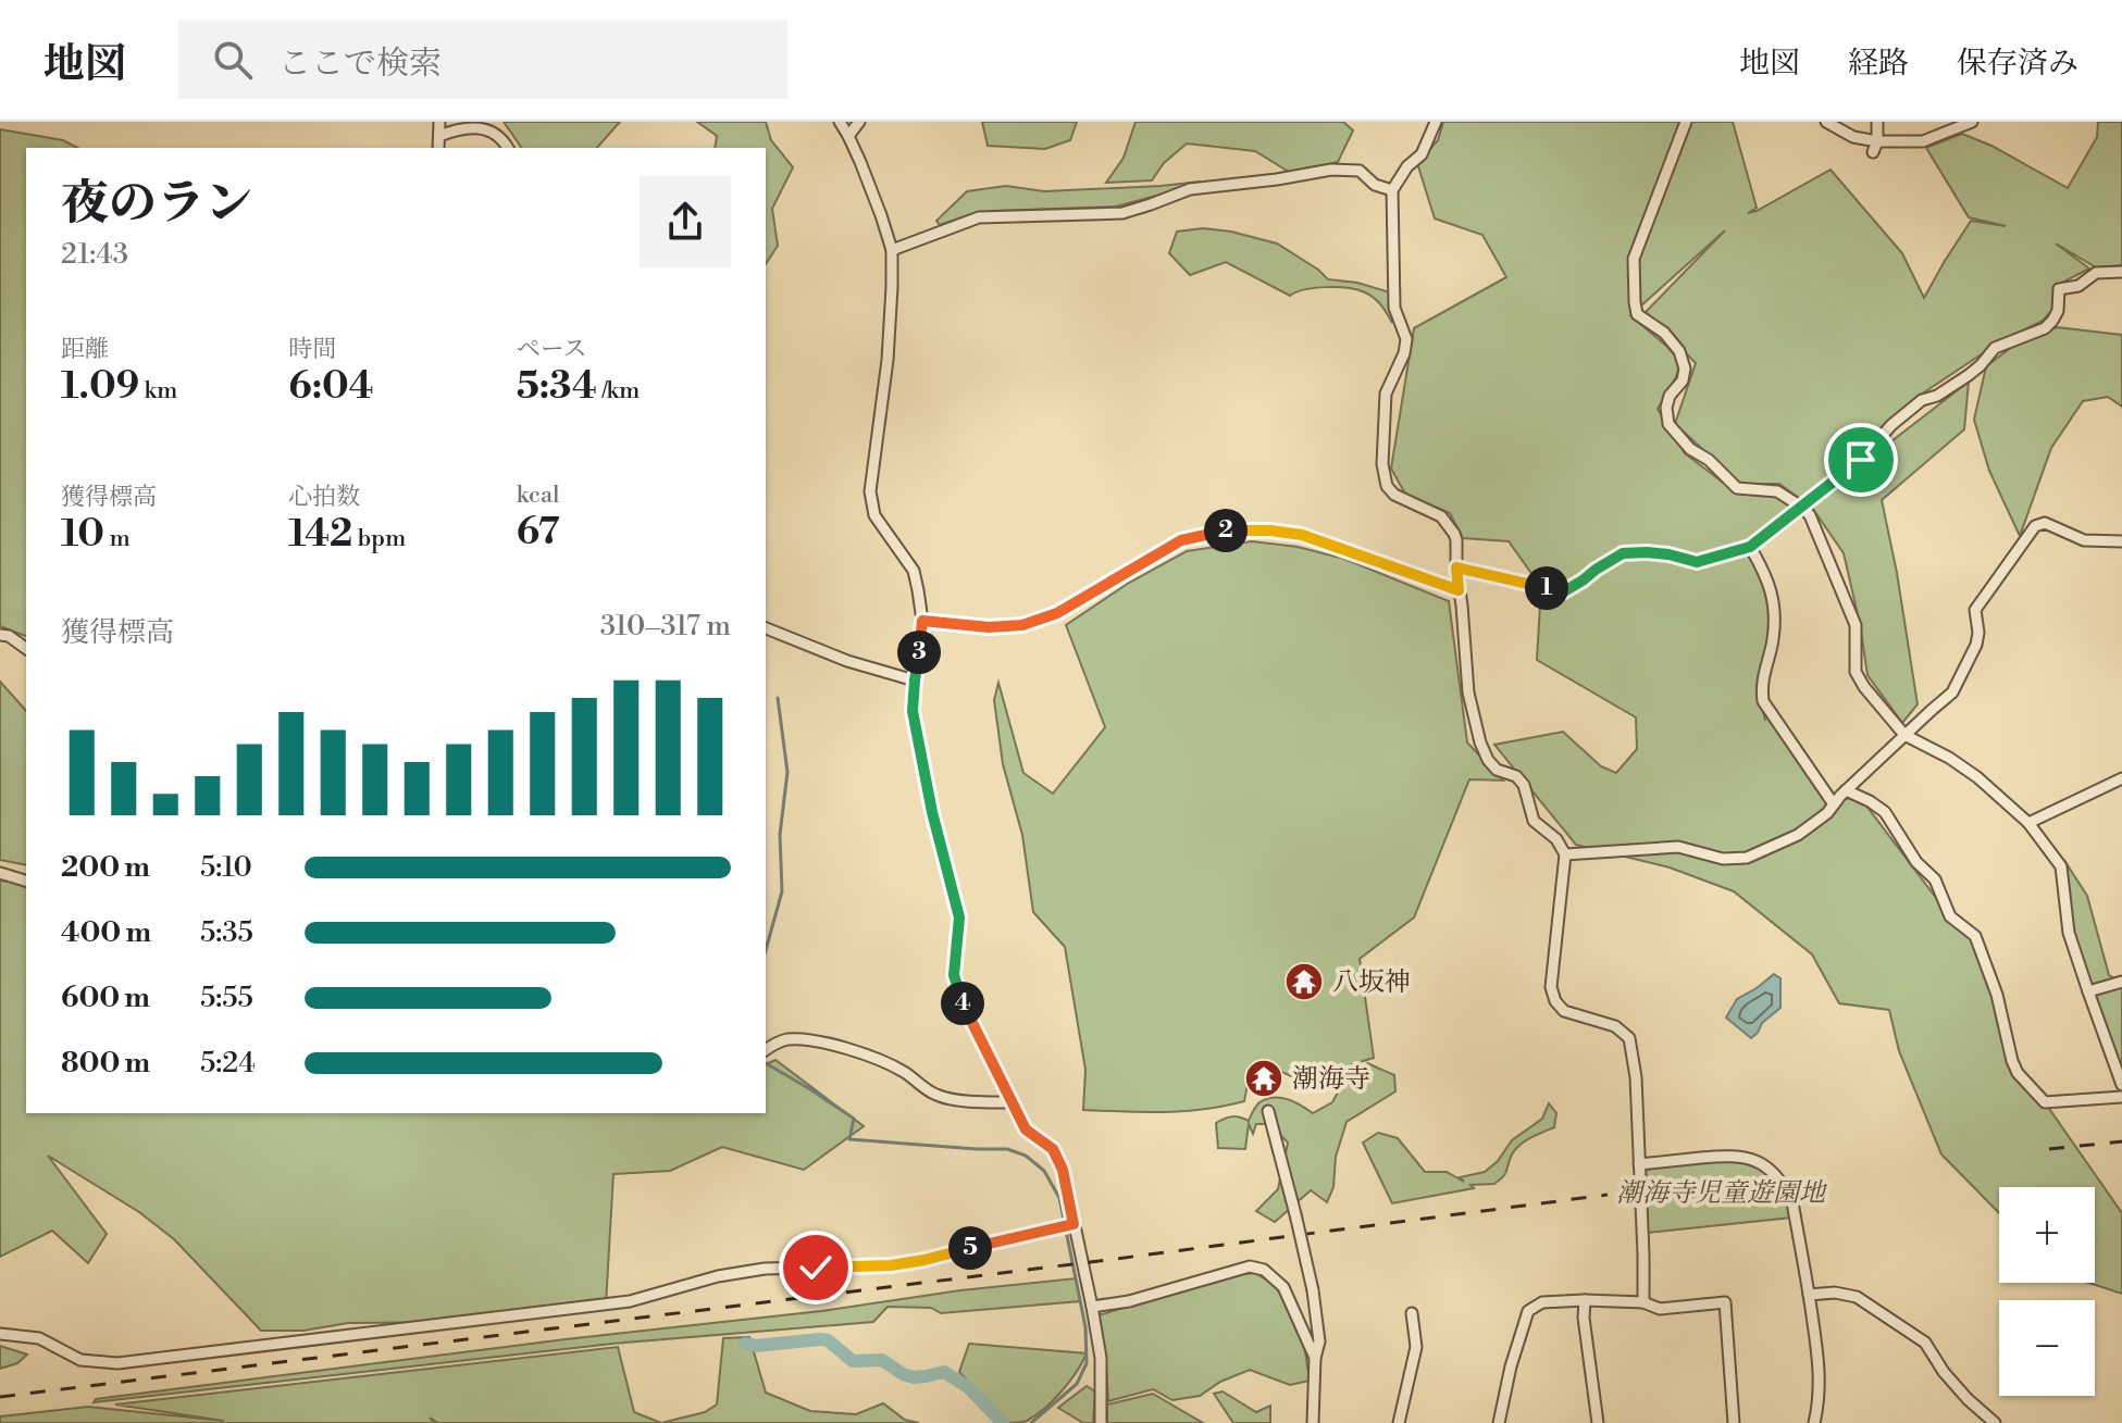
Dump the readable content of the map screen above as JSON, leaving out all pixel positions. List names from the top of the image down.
{
  "parks": ["潮海寺児童遊園地"],
  "places": {
    "temple": ["八坂神", "潮海寺"]
  },
  "page": {
    "header": "地図",
    "search": "ここで検索",
    "nav": ["地図", "経路", "保存済み"],
    "heading": ["夜のラン", "21:43"],
    "stats": [
      ["距離", "1.09 km"],
      ["時間", "6:04"],
      ["ペース", "5:34 /km"],
      ["獲得標高", "10 m"],
      ["心拍数", "142 bpm"],
      ["kcal", "67"]
    ],
    "pins": [
      "2",
      "1",
      "3",
      "4",
      "5"
    ],
    "chart": ["獲得標高", "310–317 m"],
    "list": [
      {
        "name": "200 m",
        "note": "5:10"
      },
      {
        "name": "400 m",
        "note": "5:35"
      },
      {
        "name": "600 m",
        "note": "5:55"
      },
      {
        "name": "800 m",
        "note": "5:24"
      }
    ],
    "map_buttons": ["+", "−"]
  }
}
